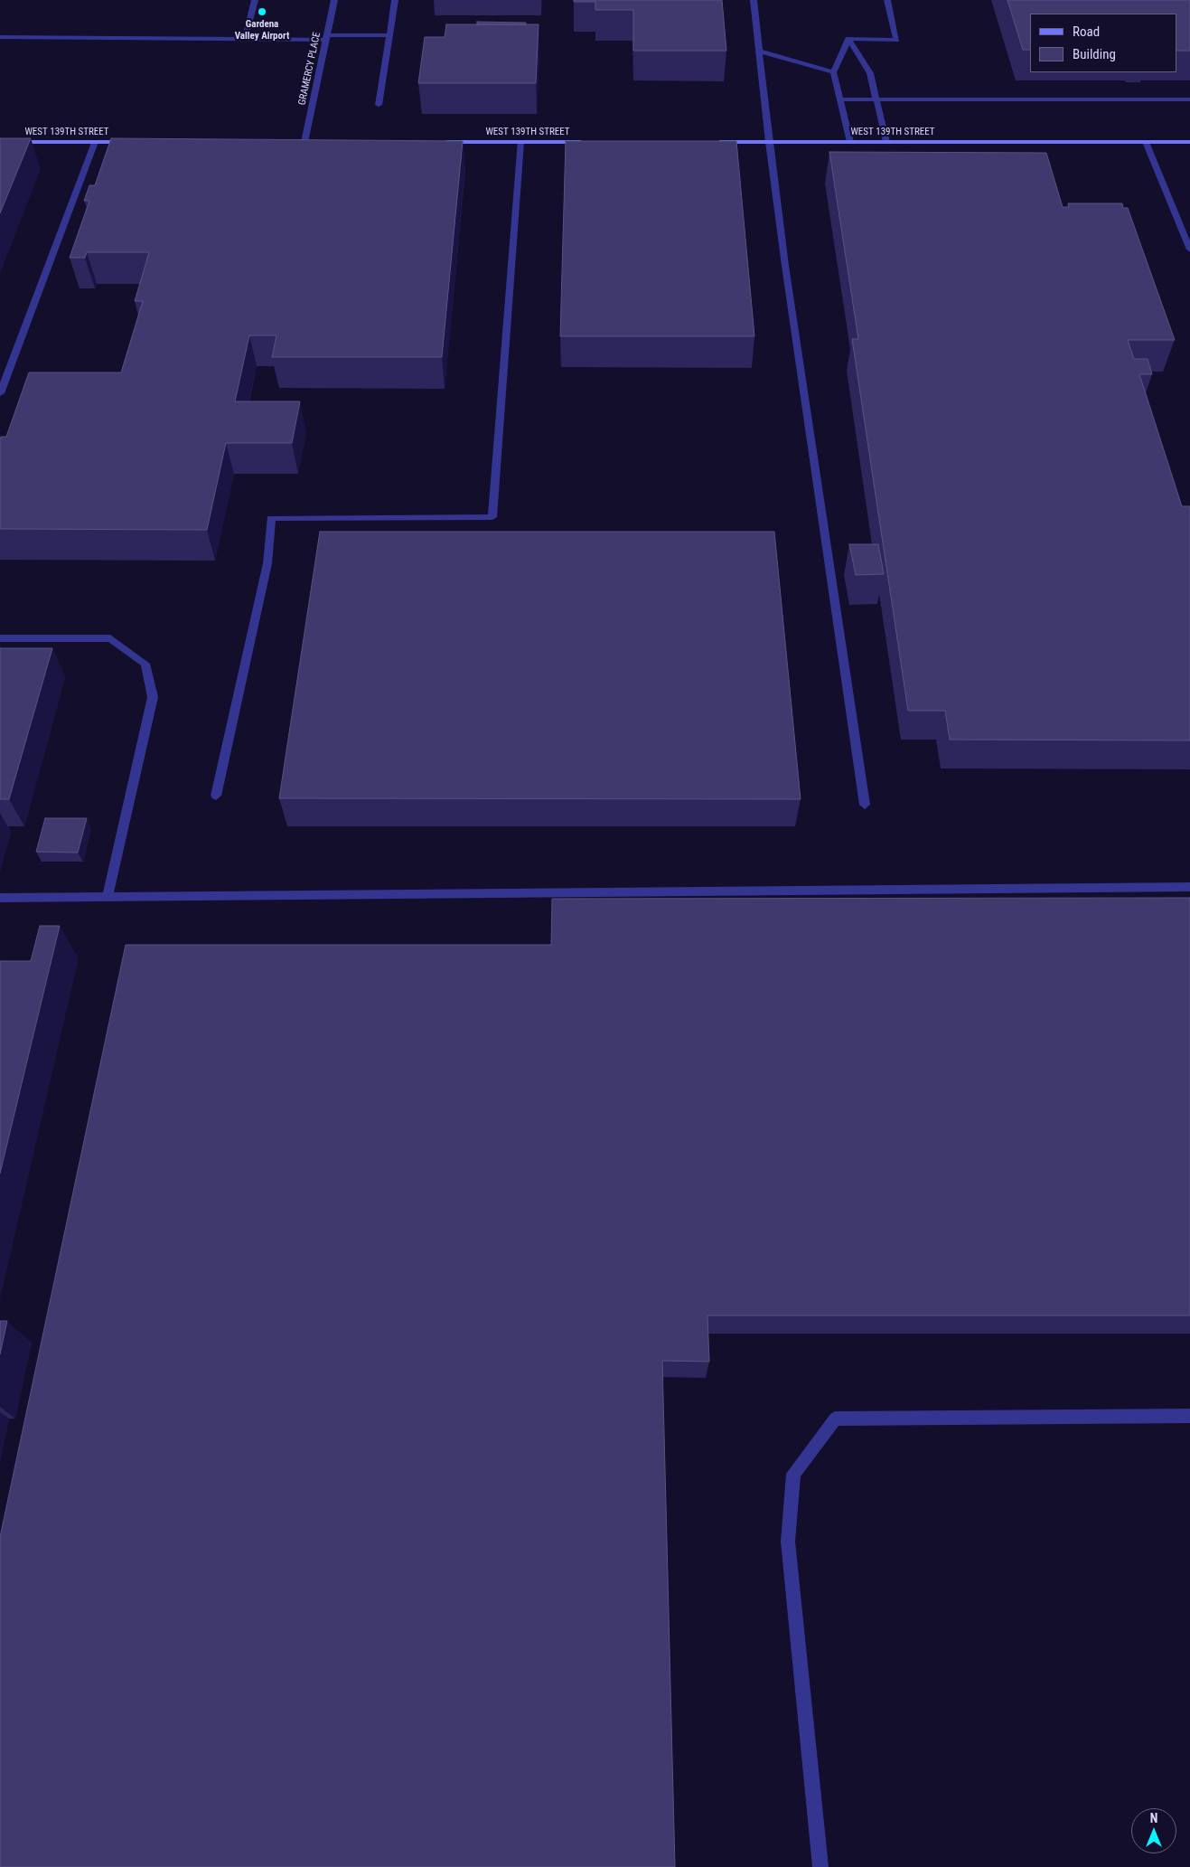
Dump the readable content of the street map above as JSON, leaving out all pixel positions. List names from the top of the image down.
{
  "streets": {
    "street": ["GRAMERCY PLACE", "WEST 139TH STREET"]
  },
  "places": ["Gardena Valley Airport"],
  "legend": ["Road", "Building"],
  "north": "top"
}
